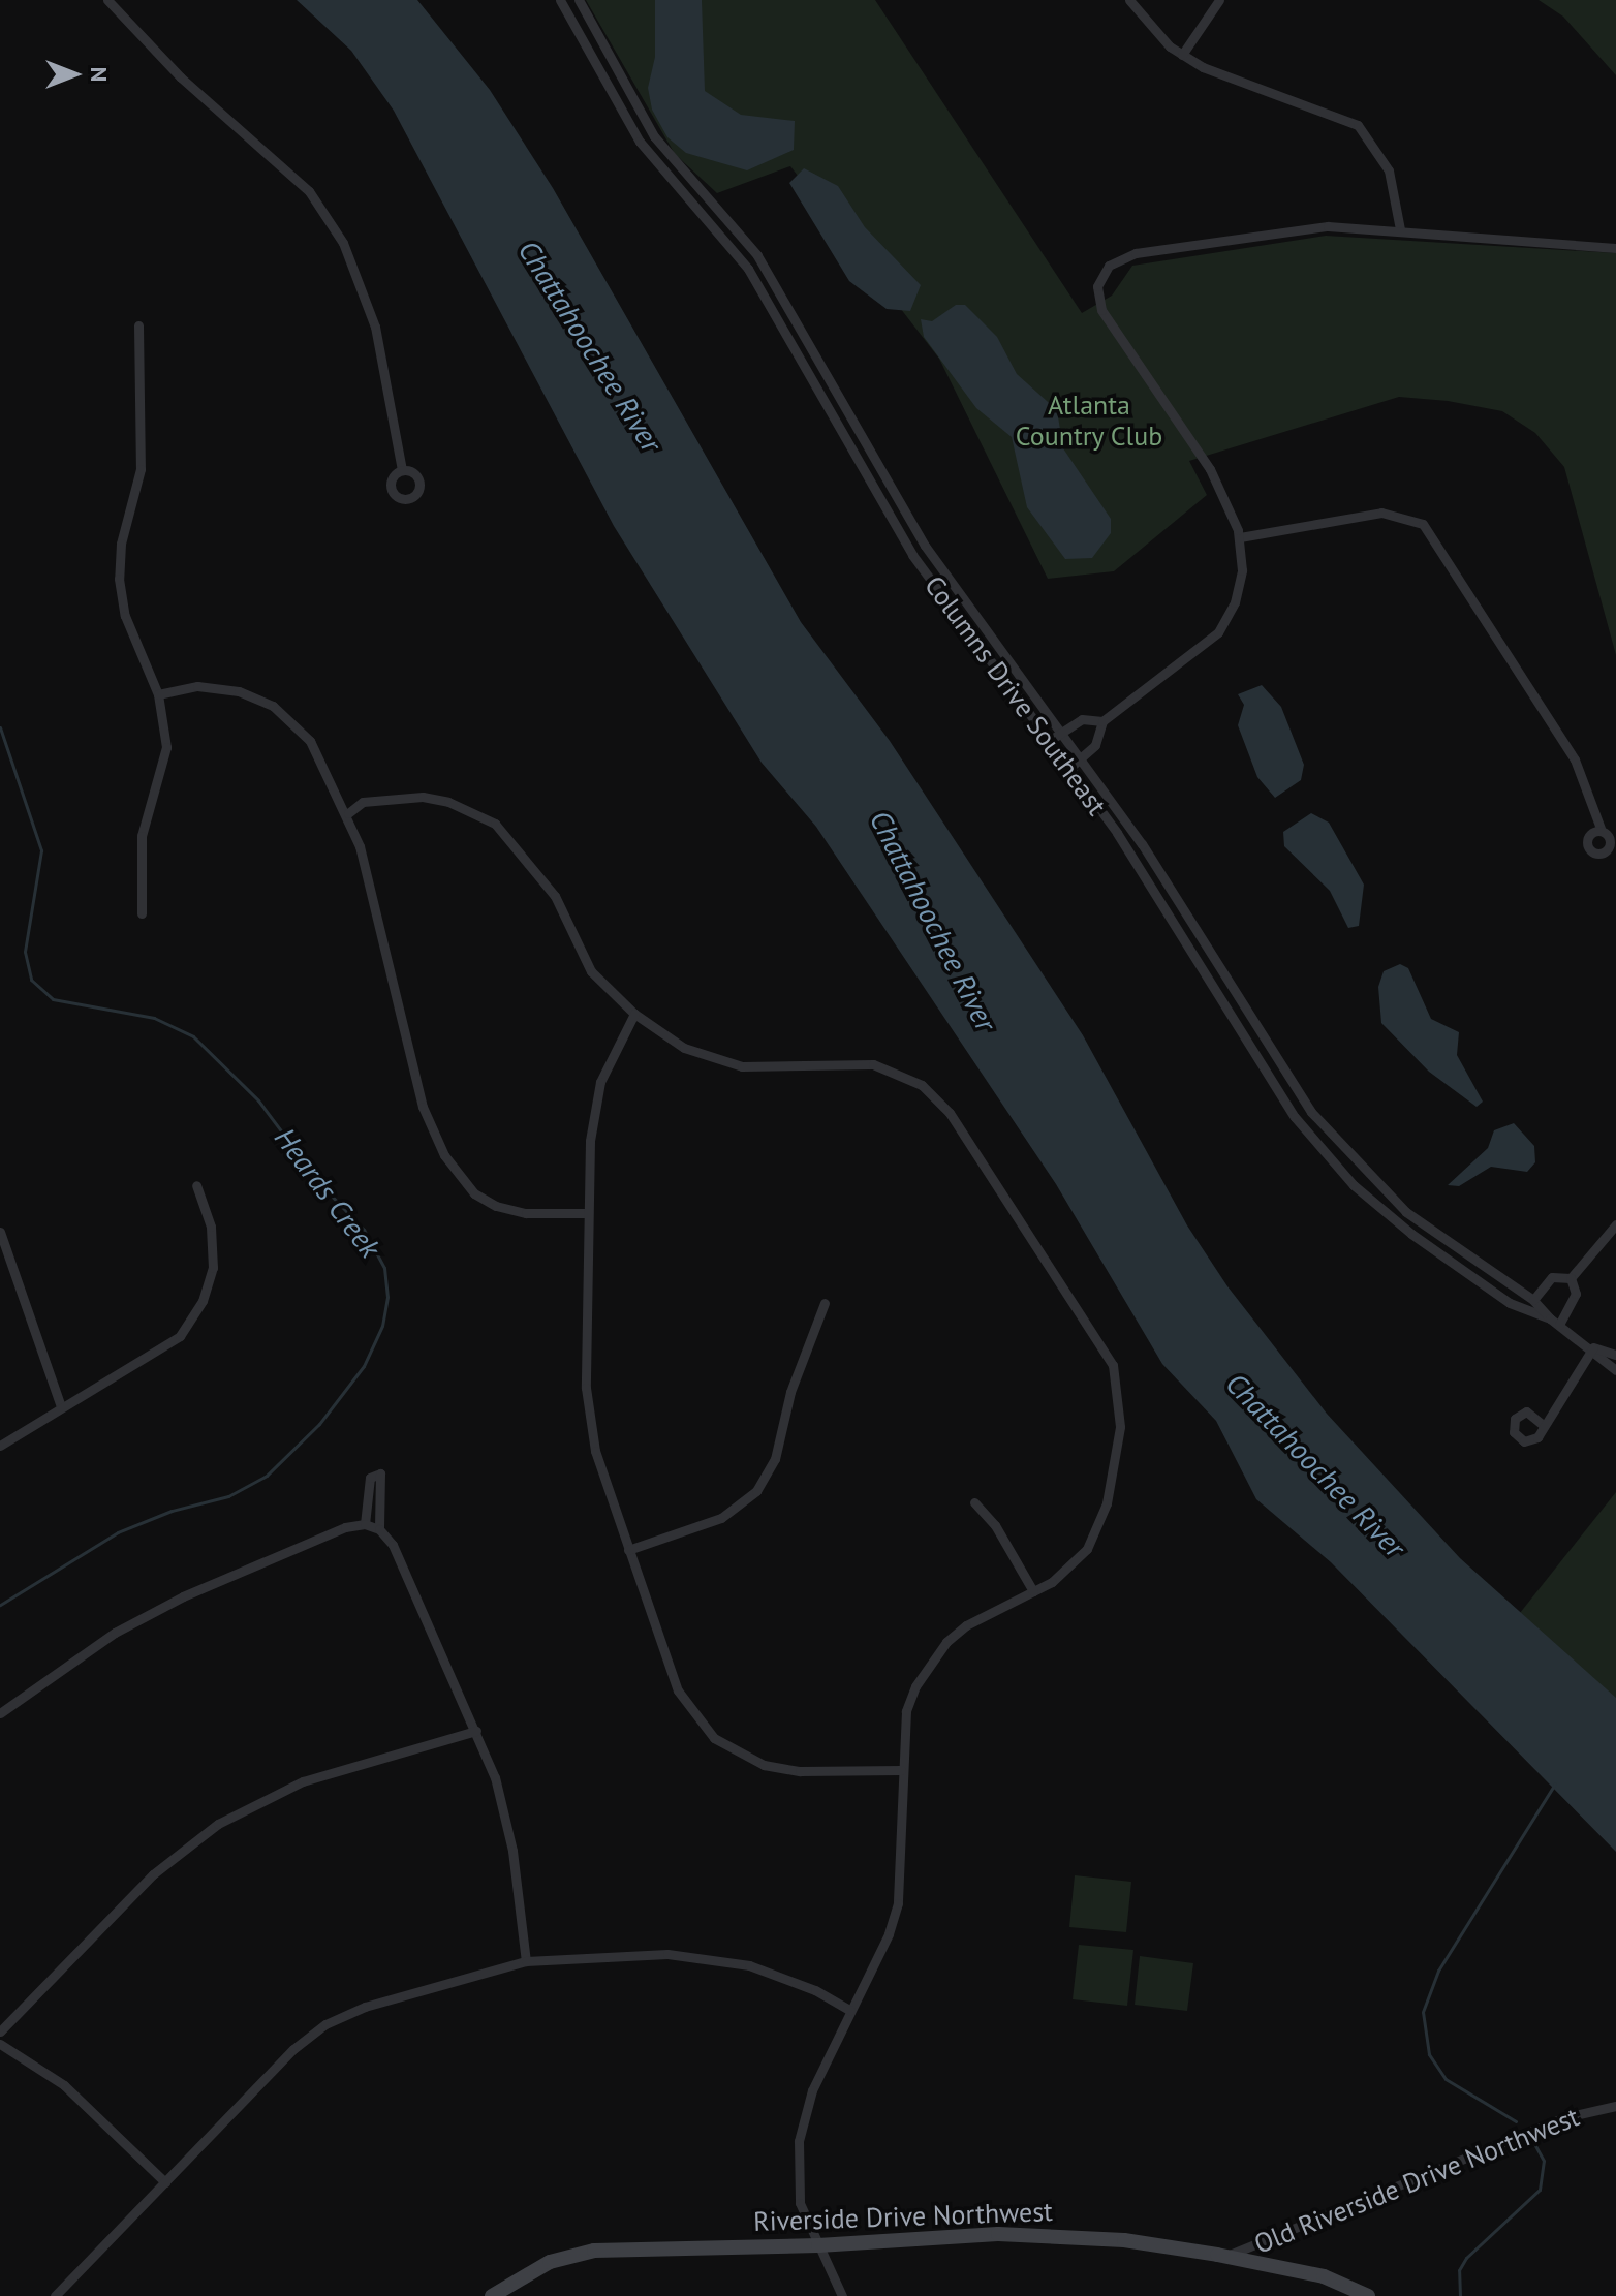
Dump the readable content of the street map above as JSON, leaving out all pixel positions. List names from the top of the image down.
{
  "streets": {
    "street": ["Columns Drive Southeast", "Old Riverside Drive Northwest", "Riverside Drive Northwest"]
  },
  "crossings": [
    ["Old Riverside Drive Northwest", "Riverside Drive Northwest"]
  ],
  "water": ["Chattahoochee River", "Heards Creek"],
  "parks": ["Atlanta Country Club"],
  "north": "right"
}
